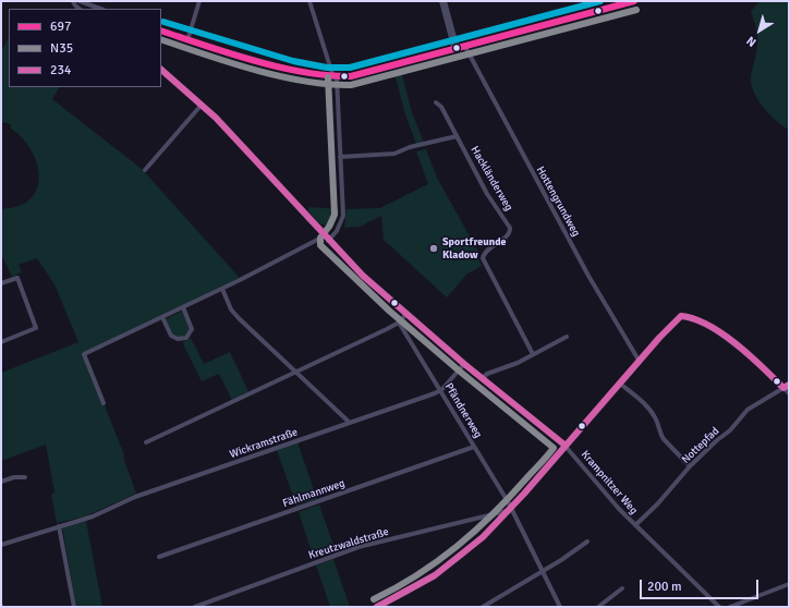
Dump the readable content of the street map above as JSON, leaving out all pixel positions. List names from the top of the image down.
{
  "streets": {
    "street": [
      "Hackländerweg",
      "Hottengrundweg",
      "Pfändnerweg",
      "Wickramstraße",
      "Nottepfad",
      "Krampnitzer Weg",
      "Fählmannweg",
      "Kreutzwaldstraße"
    ]
  },
  "crossings": [
    ["Pfändnerweg", "Wickramstraße"],
    ["Pfändnerweg", "Fählmannweg"],
    ["Pfändnerweg", "Kreutzwaldstraße"],
    ["Wickramstraße", "Krampnitzer Weg"],
    ["Nottepfad", "Krampnitzer Weg"]
  ],
  "places": ["Sportfreunde Kladow"],
  "lines": ["transit line 697", "transit line N35", "transit line 234"],
  "legend": ["697", "N35", "234"],
  "scale_bar": "200 m",
  "north": "bottom left"
}
